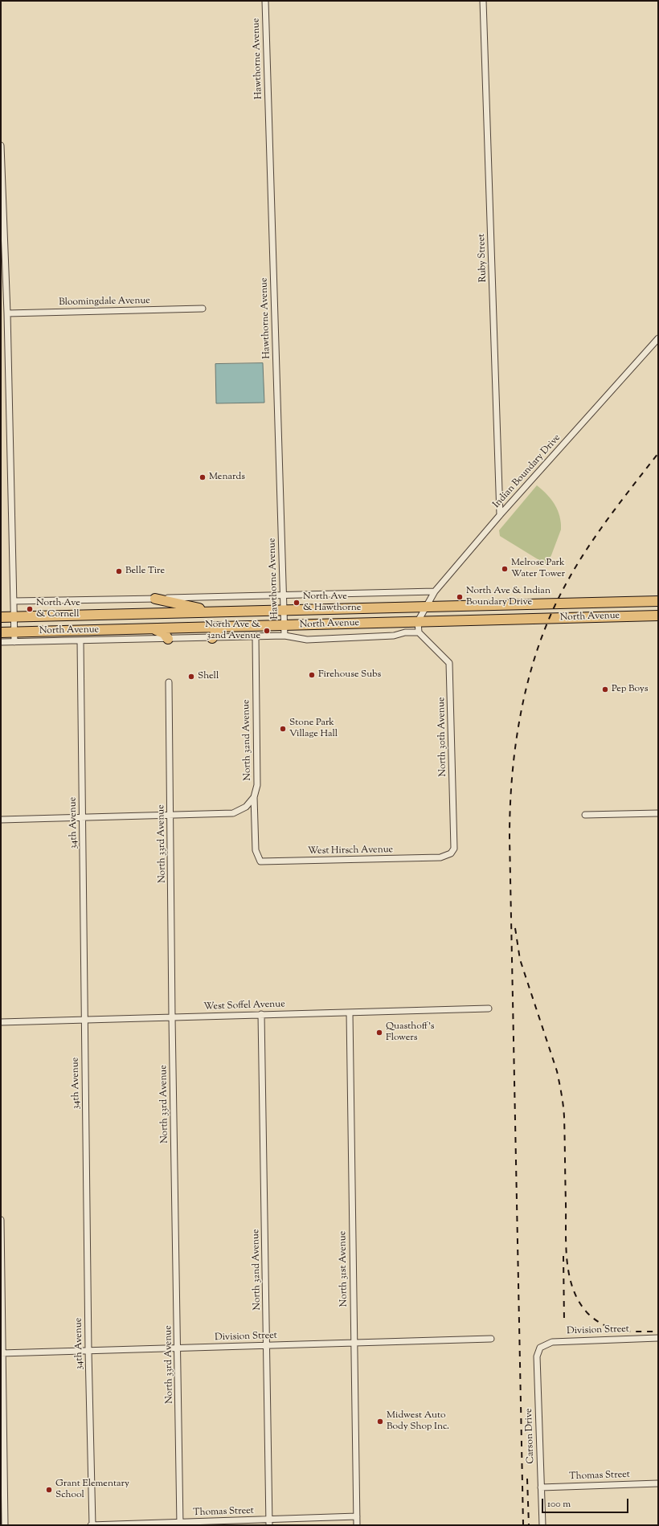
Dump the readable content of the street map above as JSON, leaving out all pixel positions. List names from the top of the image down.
{
  "streets": {
    "main road": ["North Avenue"],
    "street": [
      "Hawthorne Avenue",
      "Ruby Street",
      "Bloomingdale Avenue",
      "Indian Boundary Drive",
      "North 30th Avenue",
      "North 32nd Avenue",
      "34th Avenue",
      "North 33rd Avenue",
      "West Hirsch Avenue",
      "West Soffel Avenue",
      "North 31st Avenue",
      "Division Street",
      "Carson Drive",
      "Thomas Street"
    ]
  },
  "crossings": [
    ["Hawthorne Avenue", "North Avenue"],
    ["Ruby Street", "Indian Boundary Drive"],
    ["Indian Boundary Drive", "North Avenue"],
    ["North Avenue", "North 30th Avenue"],
    ["North Avenue", "North 32nd Avenue"],
    ["North Avenue", "34th Avenue"],
    ["North 30th Avenue", "West Hirsch Avenue"],
    ["North 32nd Avenue", "West Hirsch Avenue"],
    ["North 32nd Avenue", "West Soffel Avenue"],
    ["North 32nd Avenue", "Division Street"],
    ["North 32nd Avenue", "Thomas Street"],
    ["34th Avenue", "West Soffel Avenue"],
    ["34th Avenue", "Division Street"],
    ["34th Avenue", "Thomas Street"],
    ["North 33rd Avenue", "West Soffel Avenue"],
    ["North 33rd Avenue", "Division Street"],
    ["North 33rd Avenue", "Thomas Street"],
    ["West Soffel Avenue", "North 31st Avenue"],
    ["North 31st Avenue", "Division Street"],
    ["North 31st Avenue", "Thomas Street"],
    ["Division Street", "Carson Drive"],
    ["Carson Drive", "Thomas Street"]
  ],
  "places": [
    "Menards",
    "Melrose Park Water Tower",
    "Belle Tire",
    "North Ave & Indian Boundary Drive",
    "North Ave & Hawthorne",
    "North Ave & Cornell",
    "North Ave & 32nd Avenue",
    "Firehouse Subs",
    "Shell",
    "Pep Boys",
    "Stone Park Village Hall",
    "Quasthoff's Flowers",
    "Midwest Auto Body Shop Inc.",
    "Grant Elementary School"
  ],
  "scale_bar": "100 m"
}
